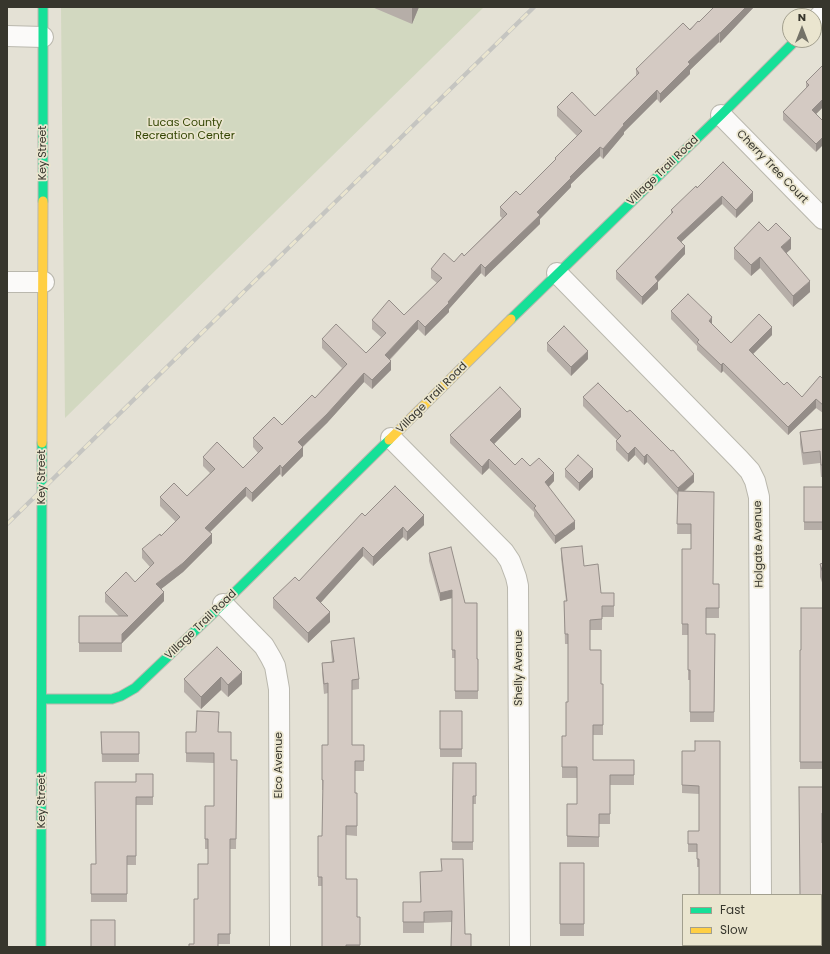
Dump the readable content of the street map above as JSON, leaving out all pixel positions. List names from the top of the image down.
{
  "streets": {
    "street": [
      "Key Street",
      "Cherry Tree Court",
      "Village Trail Road",
      "Holgate Avenue",
      "Shelly Avenue",
      "Elco Avenue"
    ]
  },
  "crossings": [
    ["Key Street", "Village Trail Road"],
    ["Cherry Tree Court", "Village Trail Road"],
    ["Village Trail Road", "Holgate Avenue"],
    ["Village Trail Road", "Shelly Avenue"],
    ["Village Trail Road", "Elco Avenue"]
  ],
  "parks": ["Lucas County Recreation Center"],
  "legend": ["Fast", "Slow"],
  "north": "top"
}
